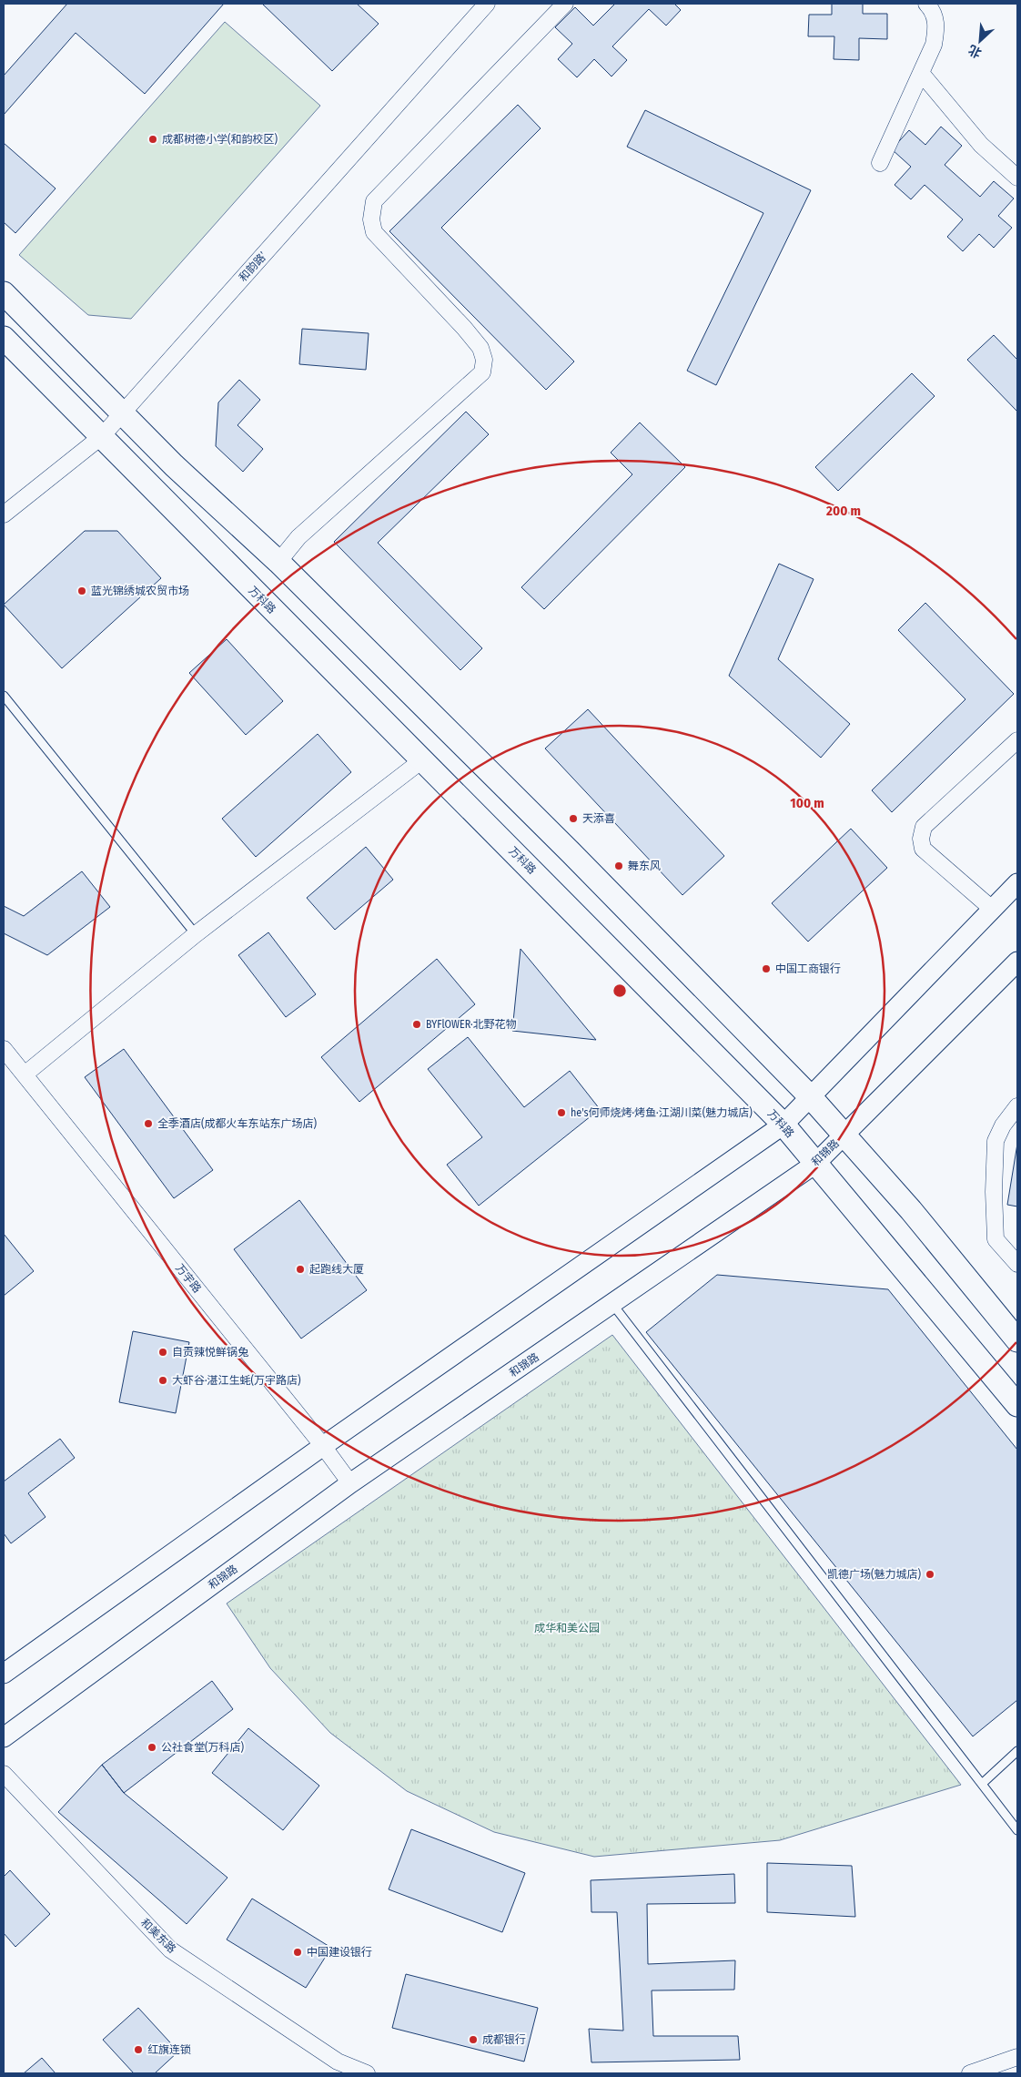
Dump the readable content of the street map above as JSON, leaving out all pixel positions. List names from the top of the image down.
{
  "streets": {
    "main road": ["万科路"],
    "street": [
      "和韵路’",
      "和锦路",
      "万宇路",
      "和美东路"
    ]
  },
  "crossings": [
    ["和韵路’", "万科路"],
    ["万科路", "和锦路"],
    ["和锦路", "万宇路"]
  ],
  "parks": ["成华和美公园"],
  "places": [
    "成都树德小学(和韵校区)",
    "蓝光锦绣城农贸市场",
    "天添喜",
    "舞东风",
    "中国工商银行",
    "BYFlOWER·北野花物",
    "he's何师烧烤·烤鱼·江湖川菜(魅力城店)",
    "全季酒店(成都火车东站东广场店)",
    "起跑线大厦",
    "自贡辣悦鲜锅兔",
    "大虾谷·湛江生蚝(万宇路店)",
    "凯德广场(魅力城店)",
    "公社食堂(万科店)",
    "中国建设银行",
    "成都银行",
    "红旗连锁"
  ],
  "north": "bottom left",
  "rings": ["200 m", "100 m"]
}
